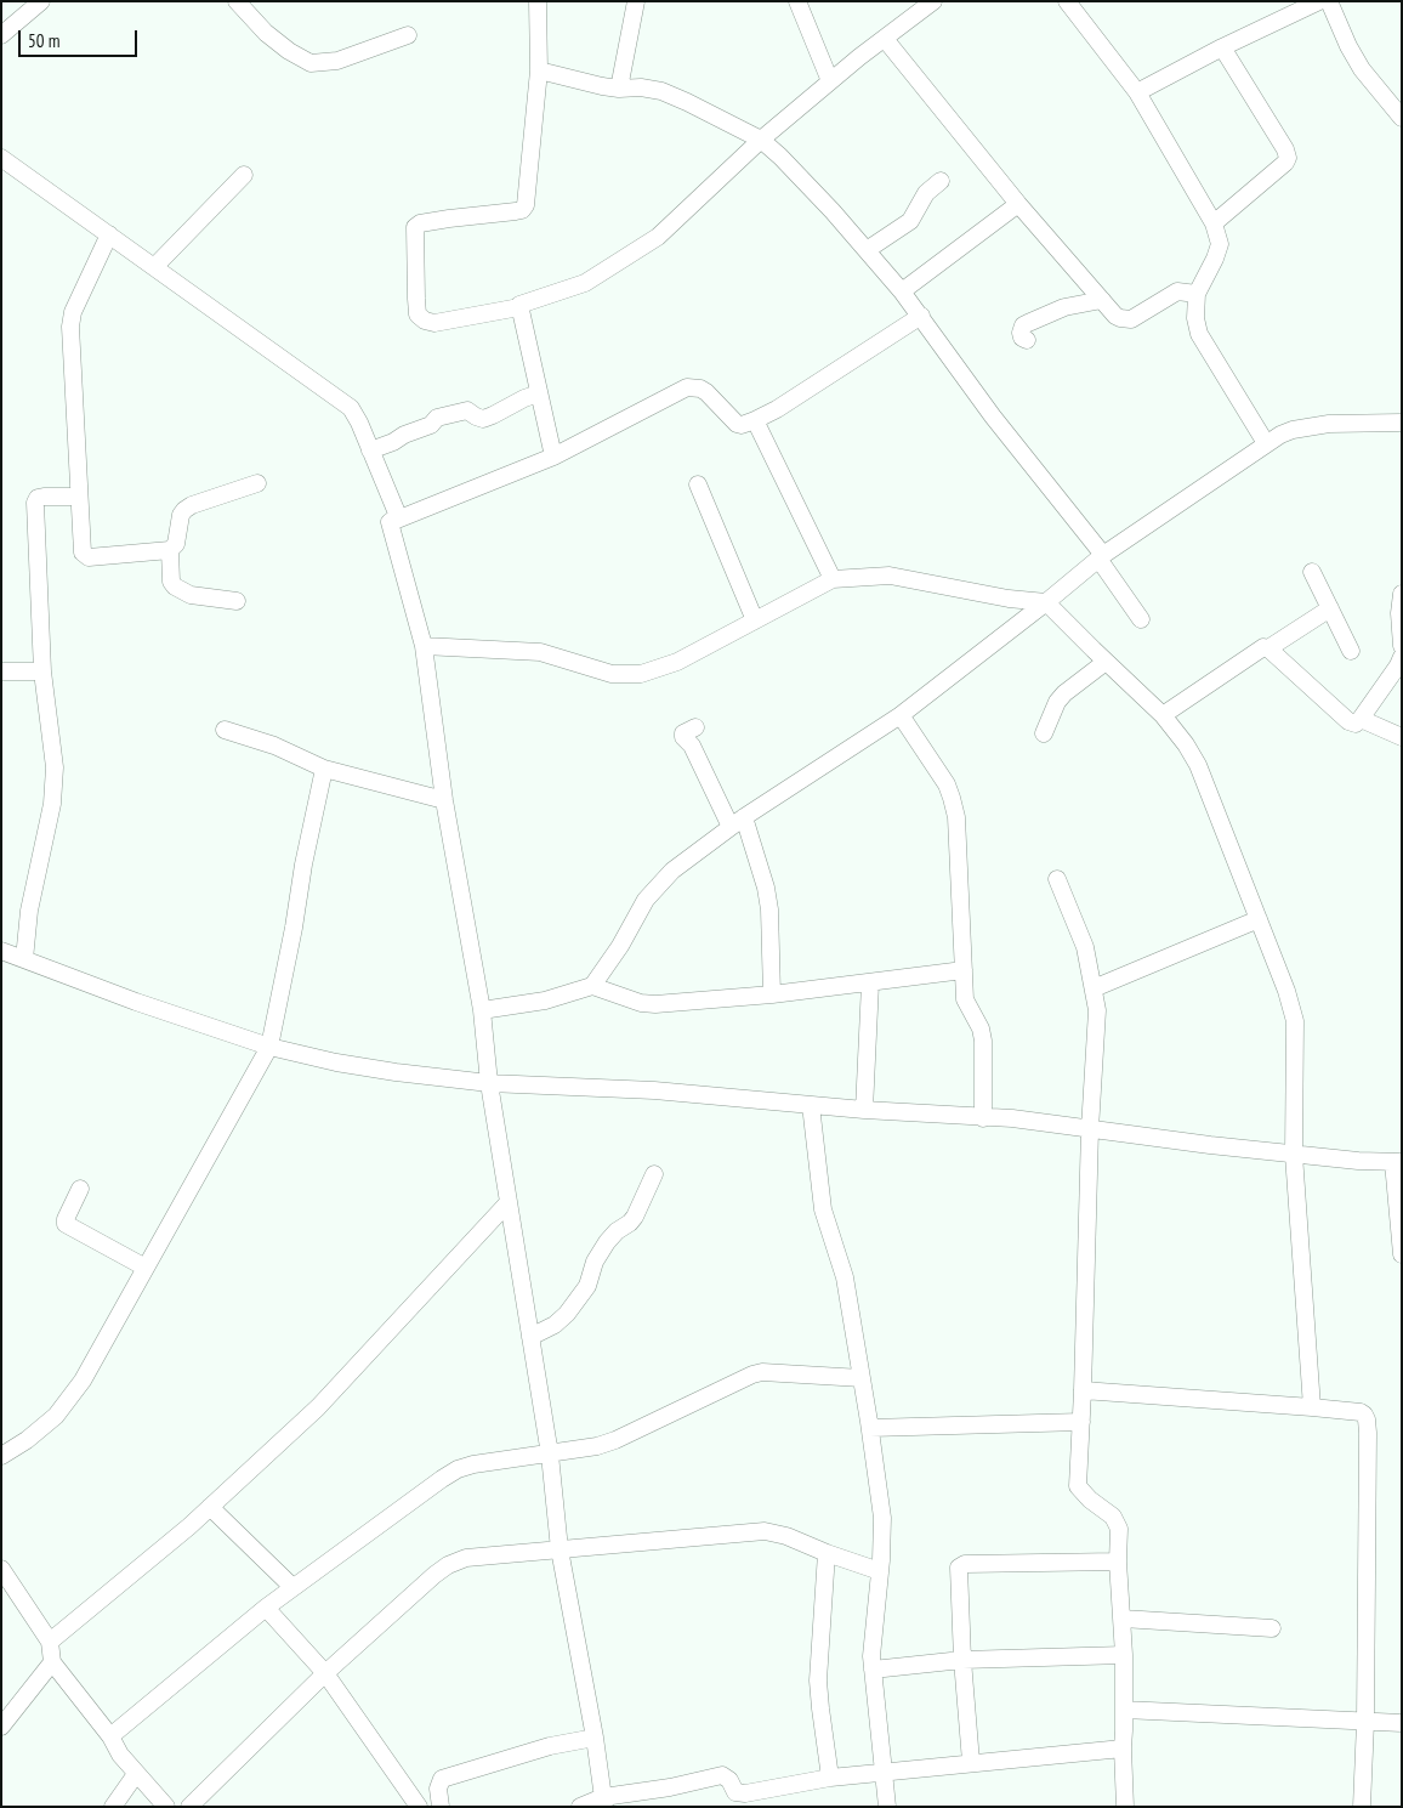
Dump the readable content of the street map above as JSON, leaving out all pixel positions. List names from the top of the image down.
{
  "scale_bar": "50 m"
}
